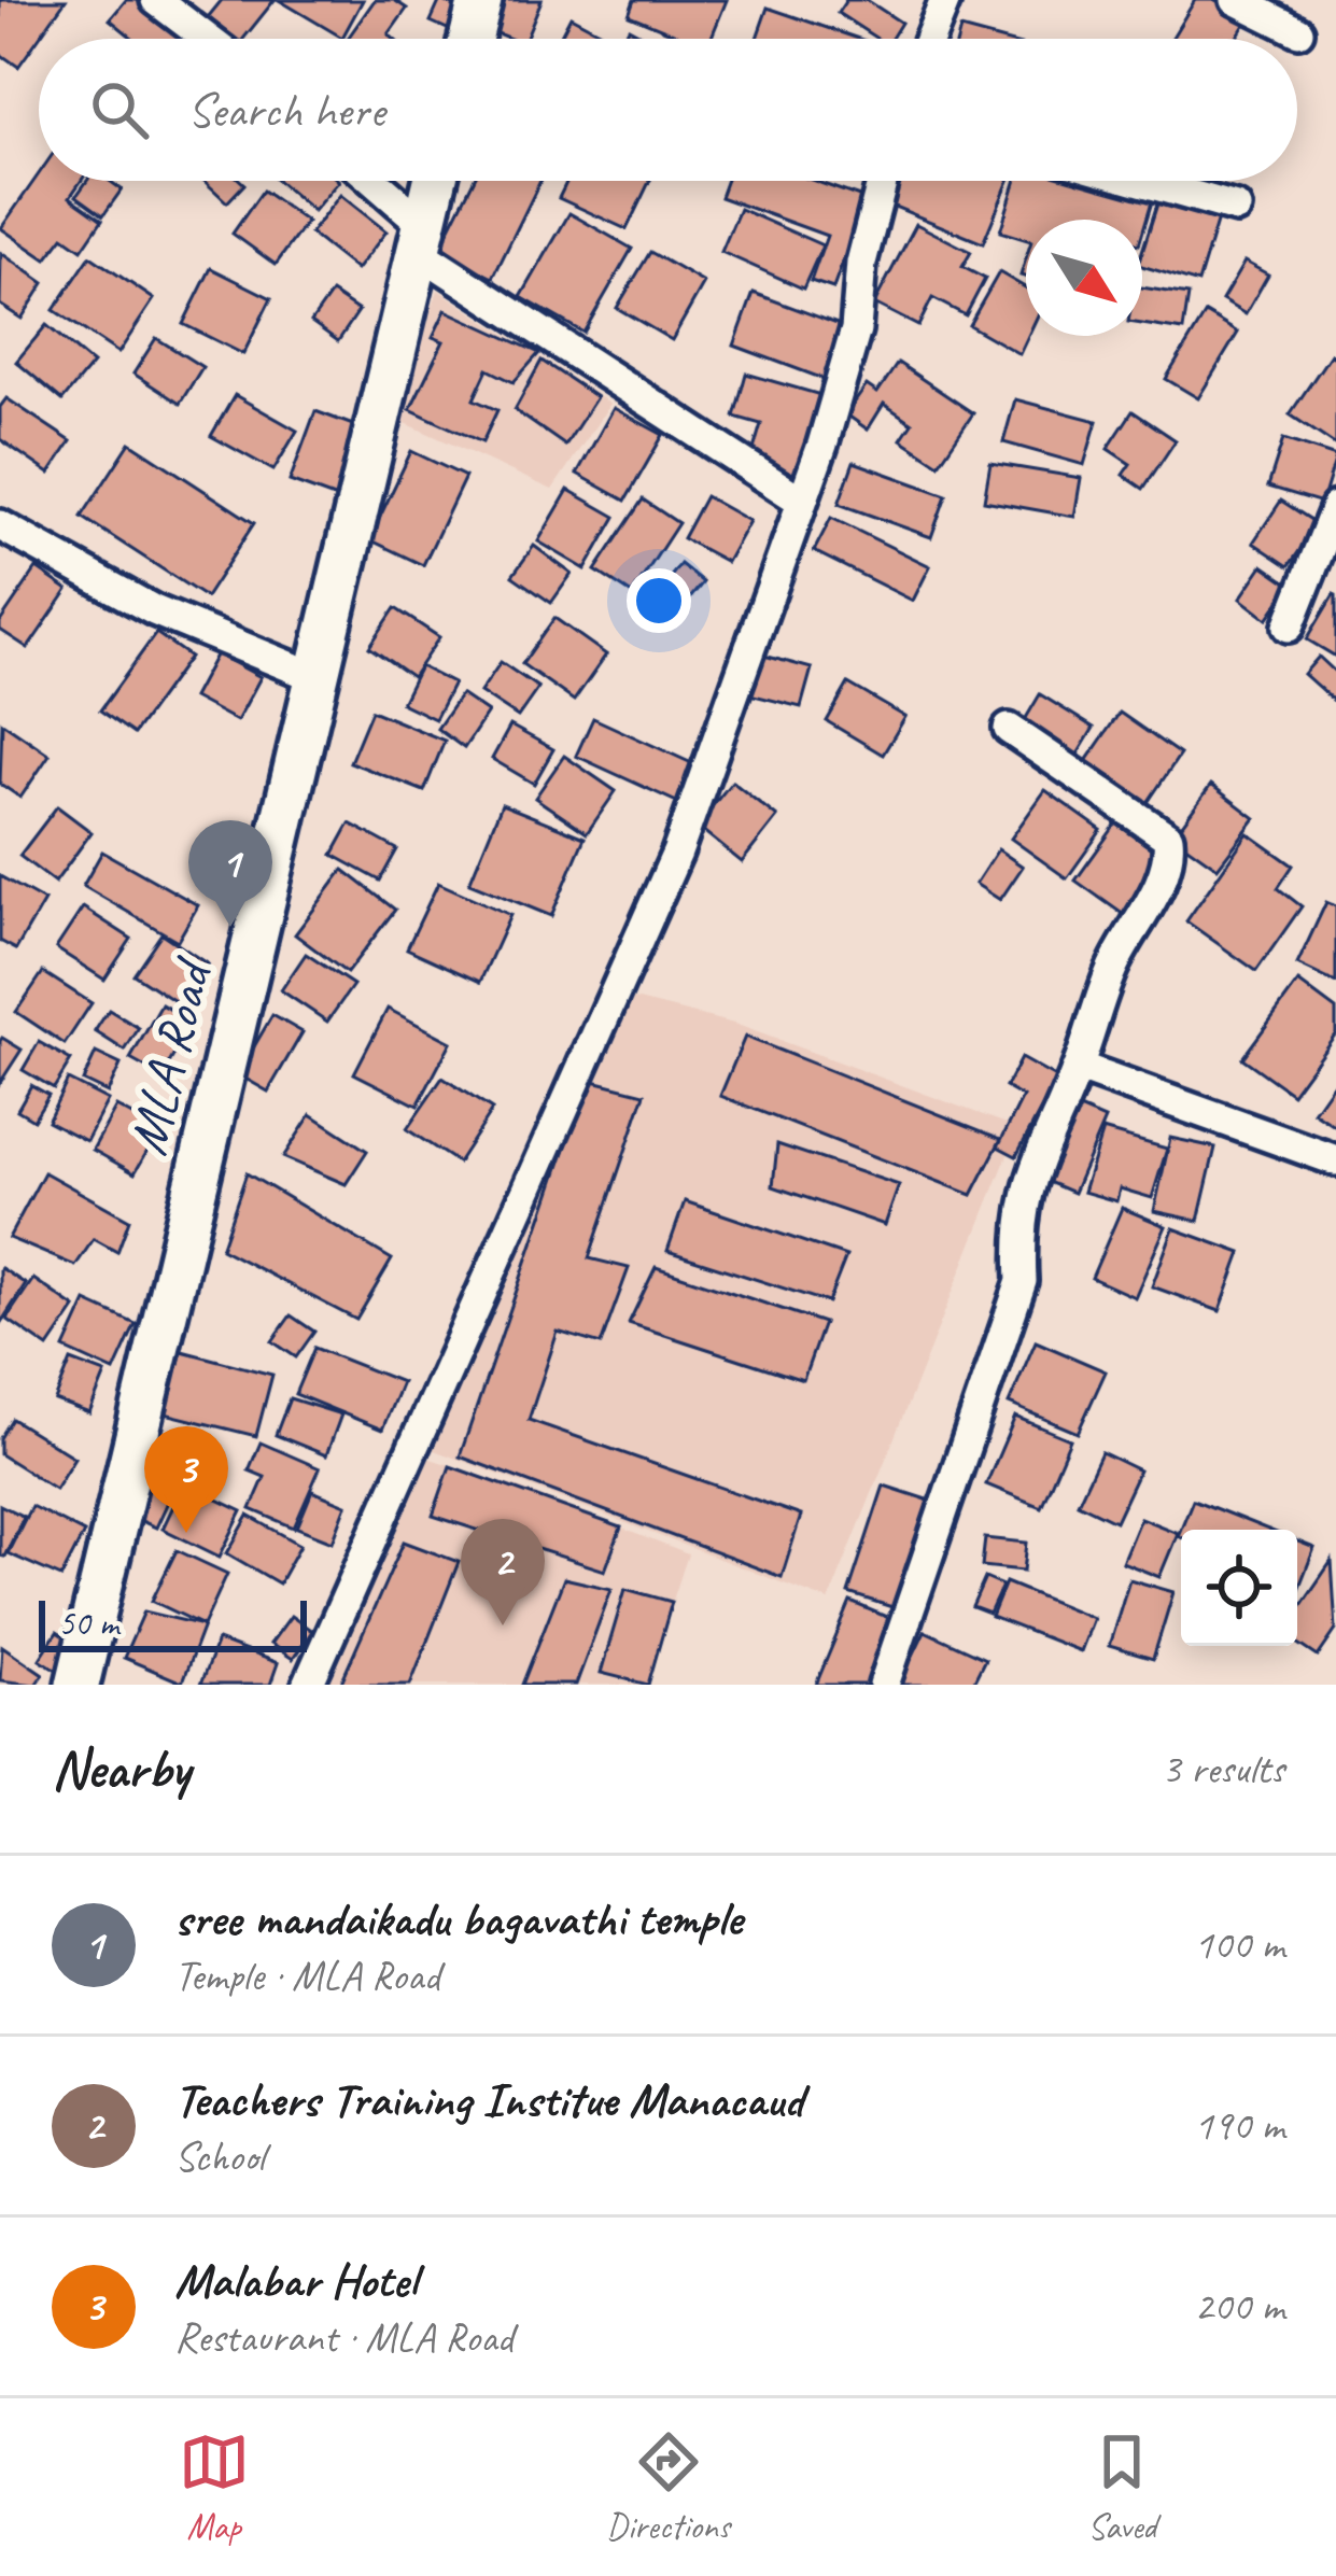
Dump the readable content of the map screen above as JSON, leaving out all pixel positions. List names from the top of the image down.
{
  "streets": {
    "street": ["MLA Road"]
  },
  "scale_bar": "50 m",
  "north": "bottom right",
  "page": {
    "search": "Search here",
    "pins": ["1", "3", "2"],
    "scale": "50 m",
    "heading": ["Nearby", "3 results"],
    "list": [
      {
        "mark": "1",
        "name": "sree mandaikadu bagavathi temple",
        "note": "Temple · MLA Road",
        "value": "100 m"
      },
      {
        "mark": "2",
        "name": "Teachers Training Institue Manacaud",
        "note": "School",
        "value": "190 m"
      },
      {
        "mark": "3",
        "name": "Malabar Hotel",
        "note": "Restaurant · MLA Road",
        "value": "200 m"
      }
    ],
    "nav": ["Map", "Directions", "Saved"]
  }
}
